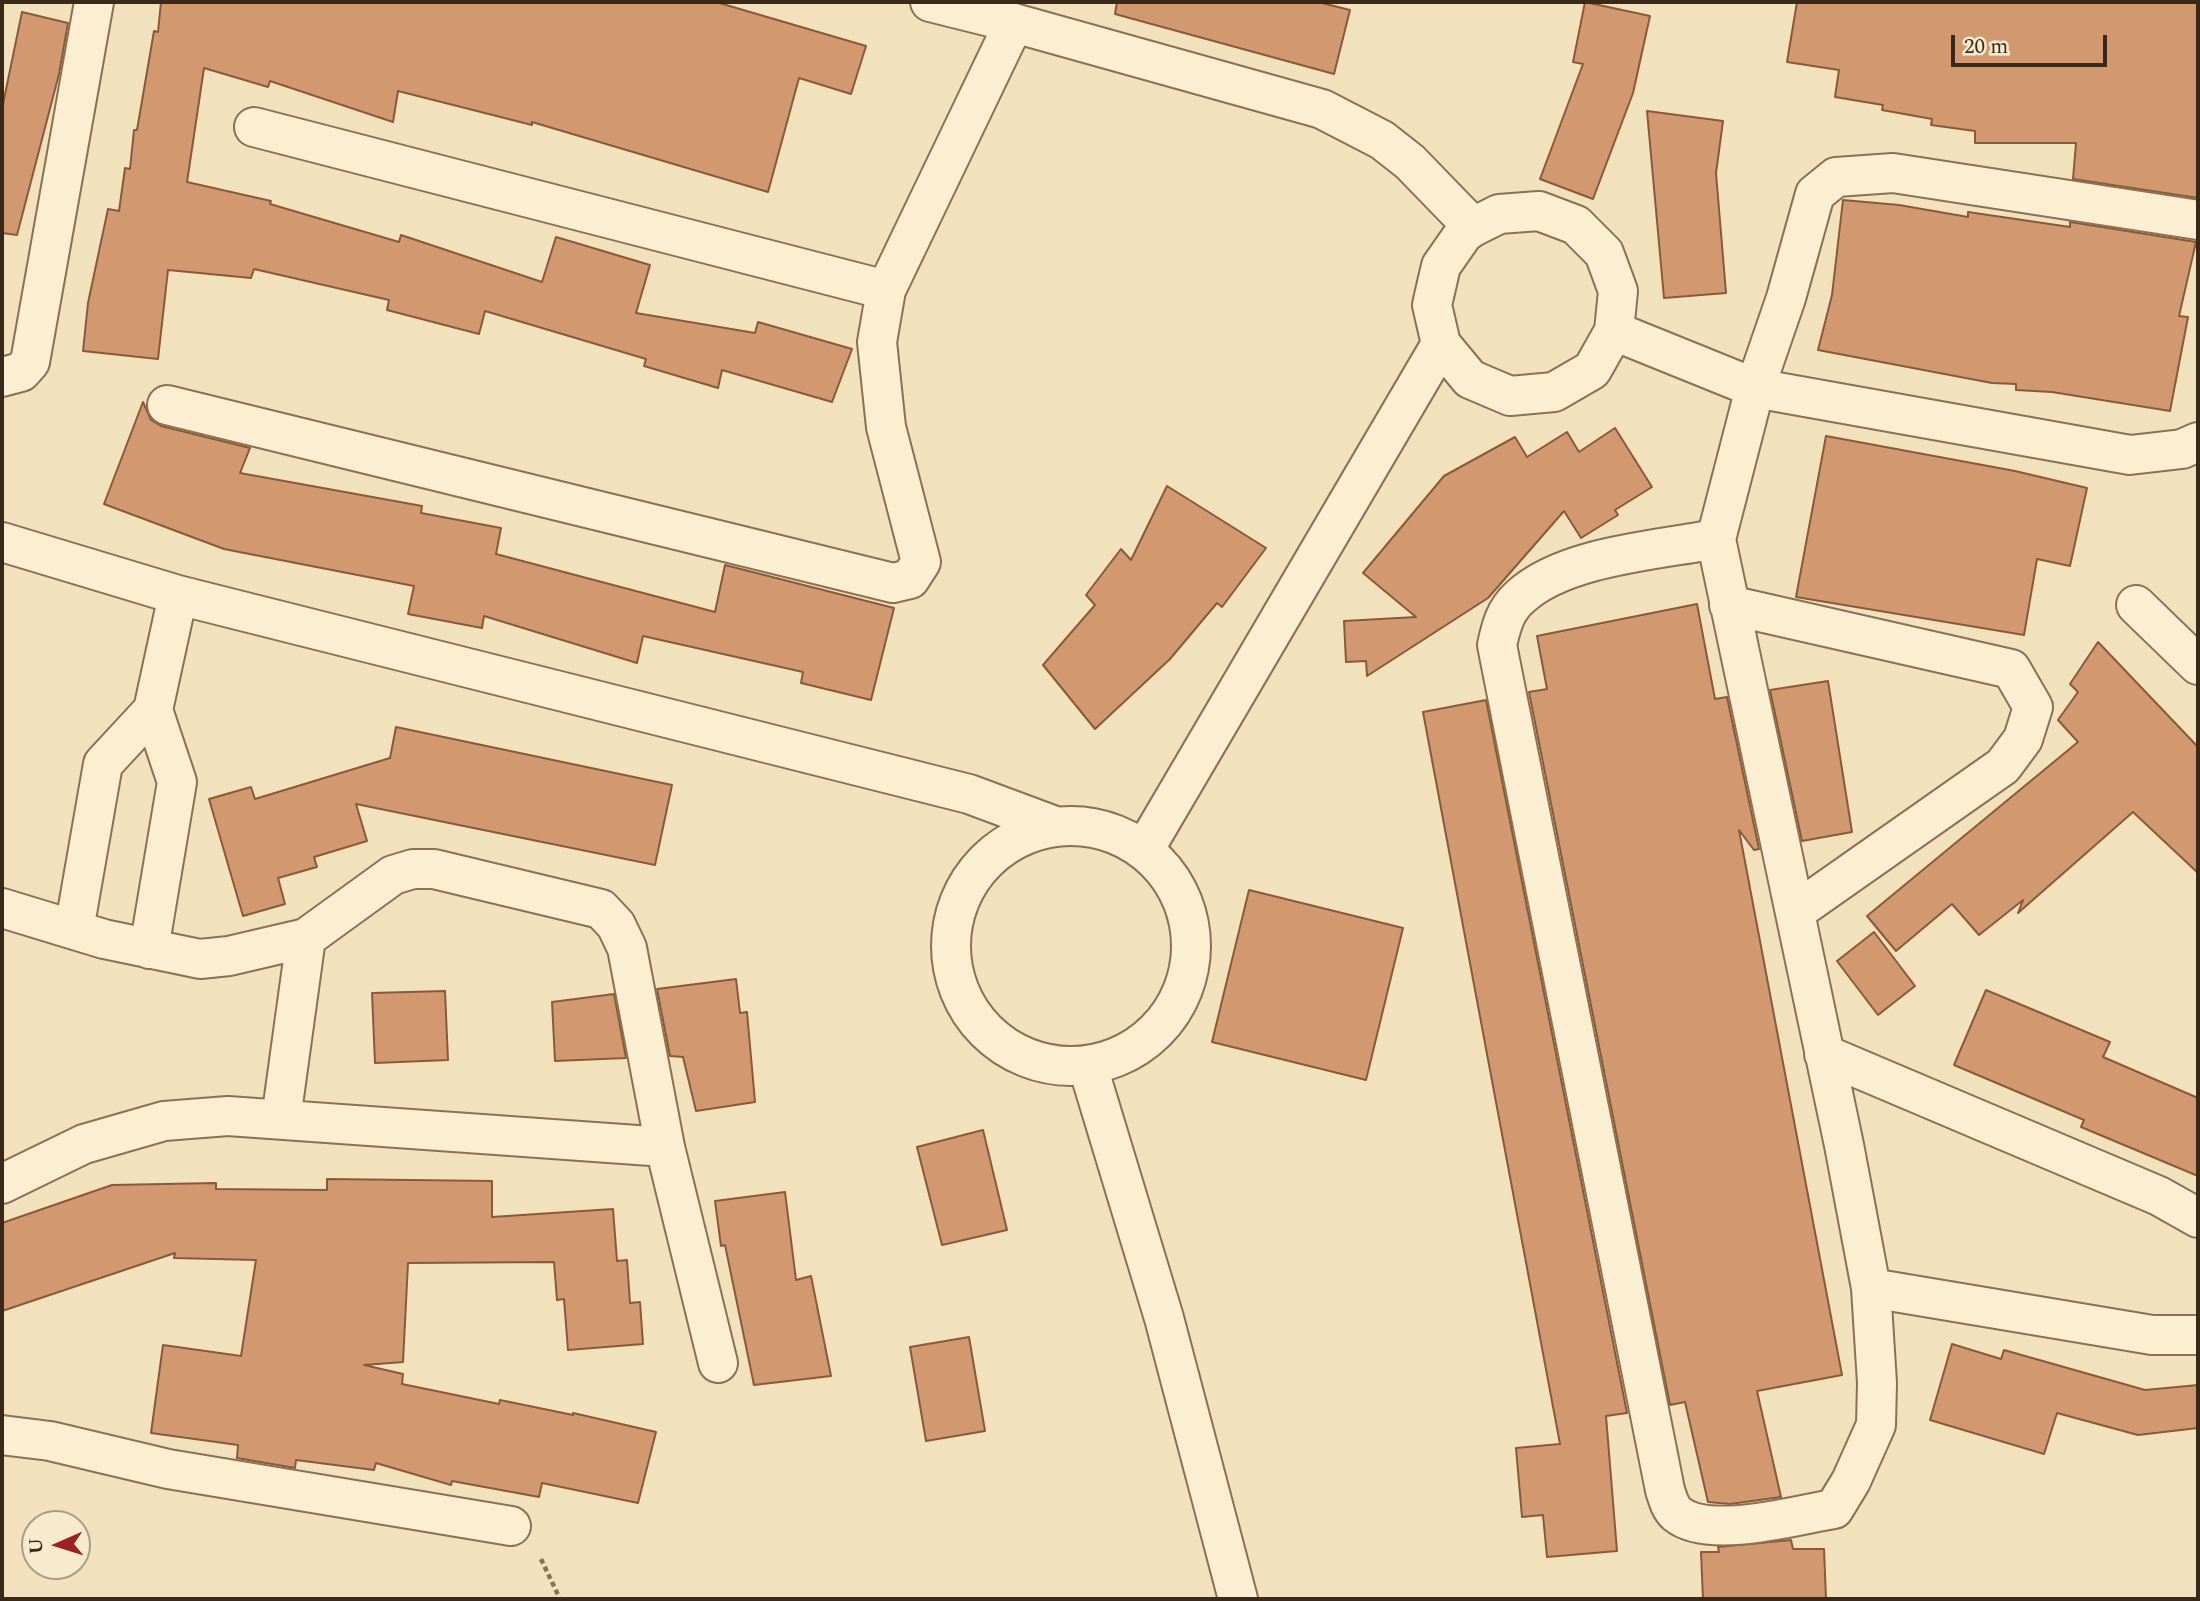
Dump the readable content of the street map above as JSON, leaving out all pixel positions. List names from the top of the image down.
{
  "scale_bar": "20 m",
  "north": "left"
}
